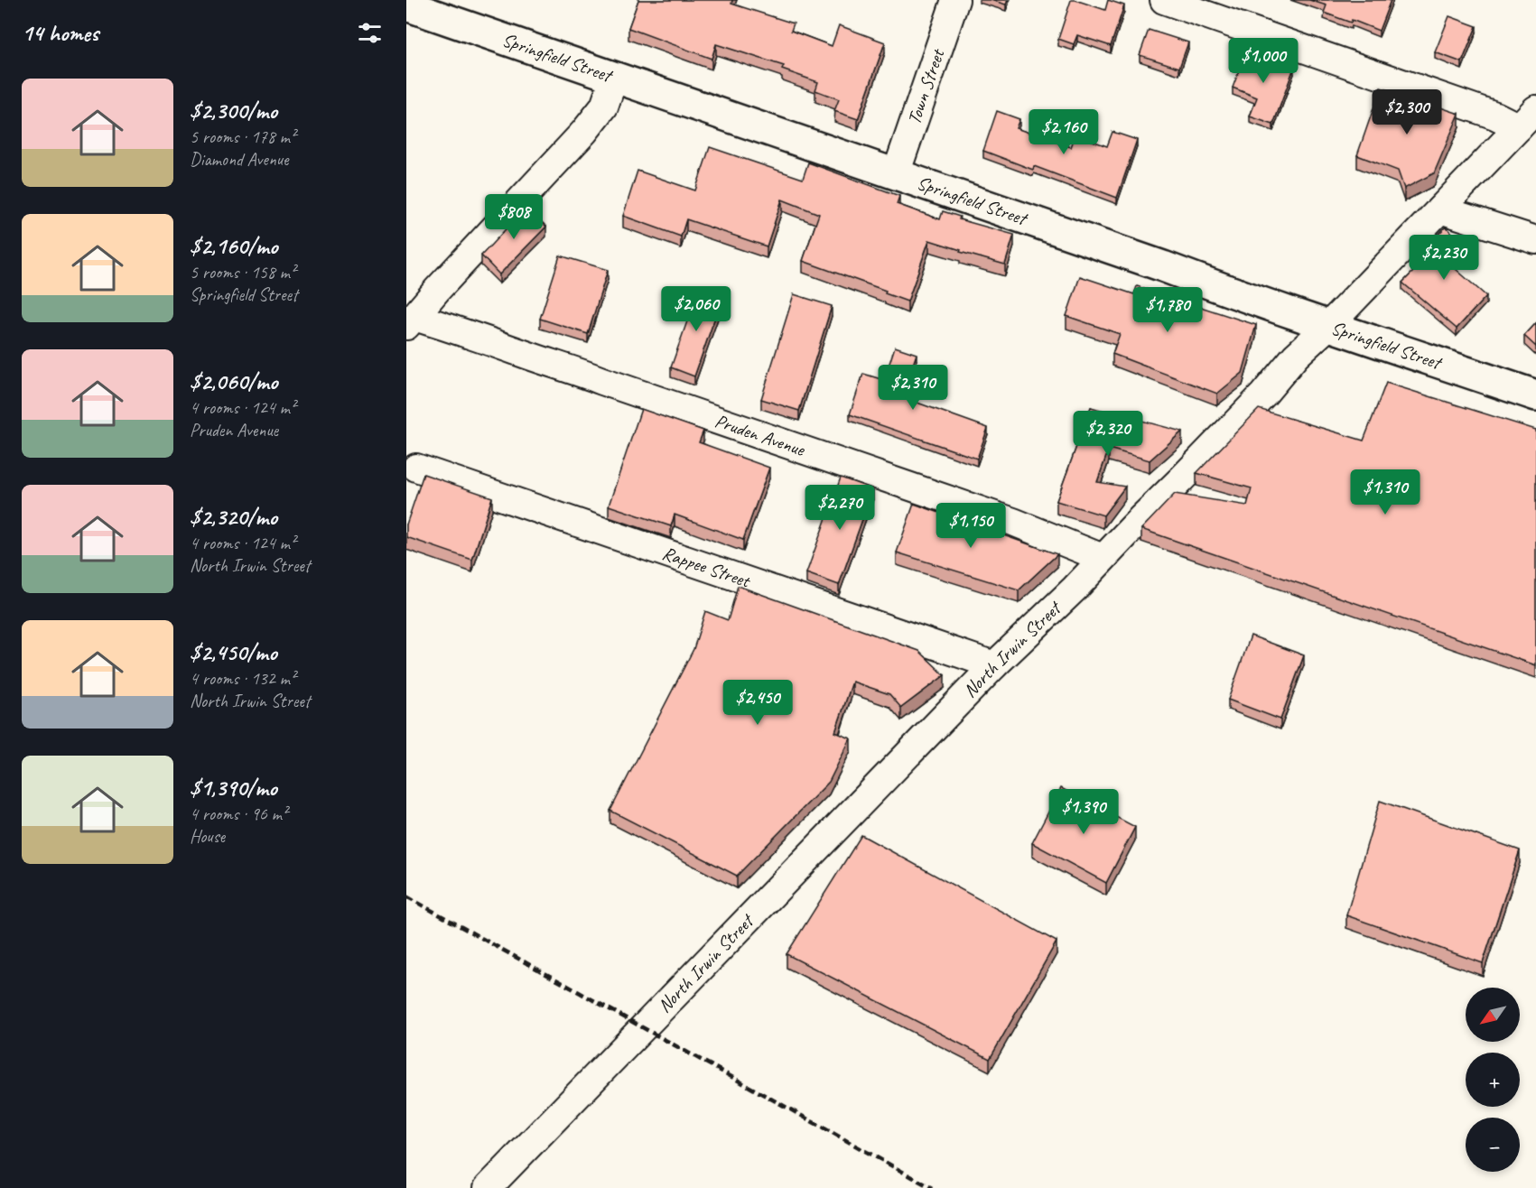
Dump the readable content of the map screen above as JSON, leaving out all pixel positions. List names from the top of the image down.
{
  "streets": {
    "main road": ["Springfield Street"],
    "street": [
      "Town Street",
      "Pruden Avenue",
      "Rappee Street",
      "North Irwin Street"
    ]
  },
  "crossings": [
    ["Springfield Street", "Town Street"],
    ["Springfield Street", "North Irwin Street"],
    ["Pruden Avenue", "North Irwin Street"],
    ["Rappee Street", "North Irwin Street"]
  ],
  "north": "bottom left",
  "page": {
    "heading": "14 homes",
    "price": [
      "$1,000",
      "$2,300",
      "$2,160",
      "$808",
      "$2,230",
      "$2,060",
      "$1,780",
      "$2,310",
      "$2,320",
      "$1,310",
      "$2,270",
      "$1,150",
      "$2,450",
      "$1,390"
    ],
    "list": [
      {
        "name": "$2,300/mo",
        "note": "5 rooms · 178 m² · Diamond Avenue"
      },
      {
        "name": "$2,160/mo",
        "note": "5 rooms · 158 m² · Springfield Street"
      },
      {
        "name": "$2,060/mo",
        "note": "4 rooms · 124 m² · Pruden Avenue"
      },
      {
        "name": "$2,320/mo",
        "note": "4 rooms · 124 m² · North Irwin Street"
      },
      {
        "name": "$2,450/mo",
        "note": "4 rooms · 132 m² · North Irwin Street"
      },
      {
        "name": "$1,390/mo",
        "note": "4 rooms · 96 m² · House"
      }
    ],
    "map_buttons": ["+", "−"]
  }
}
